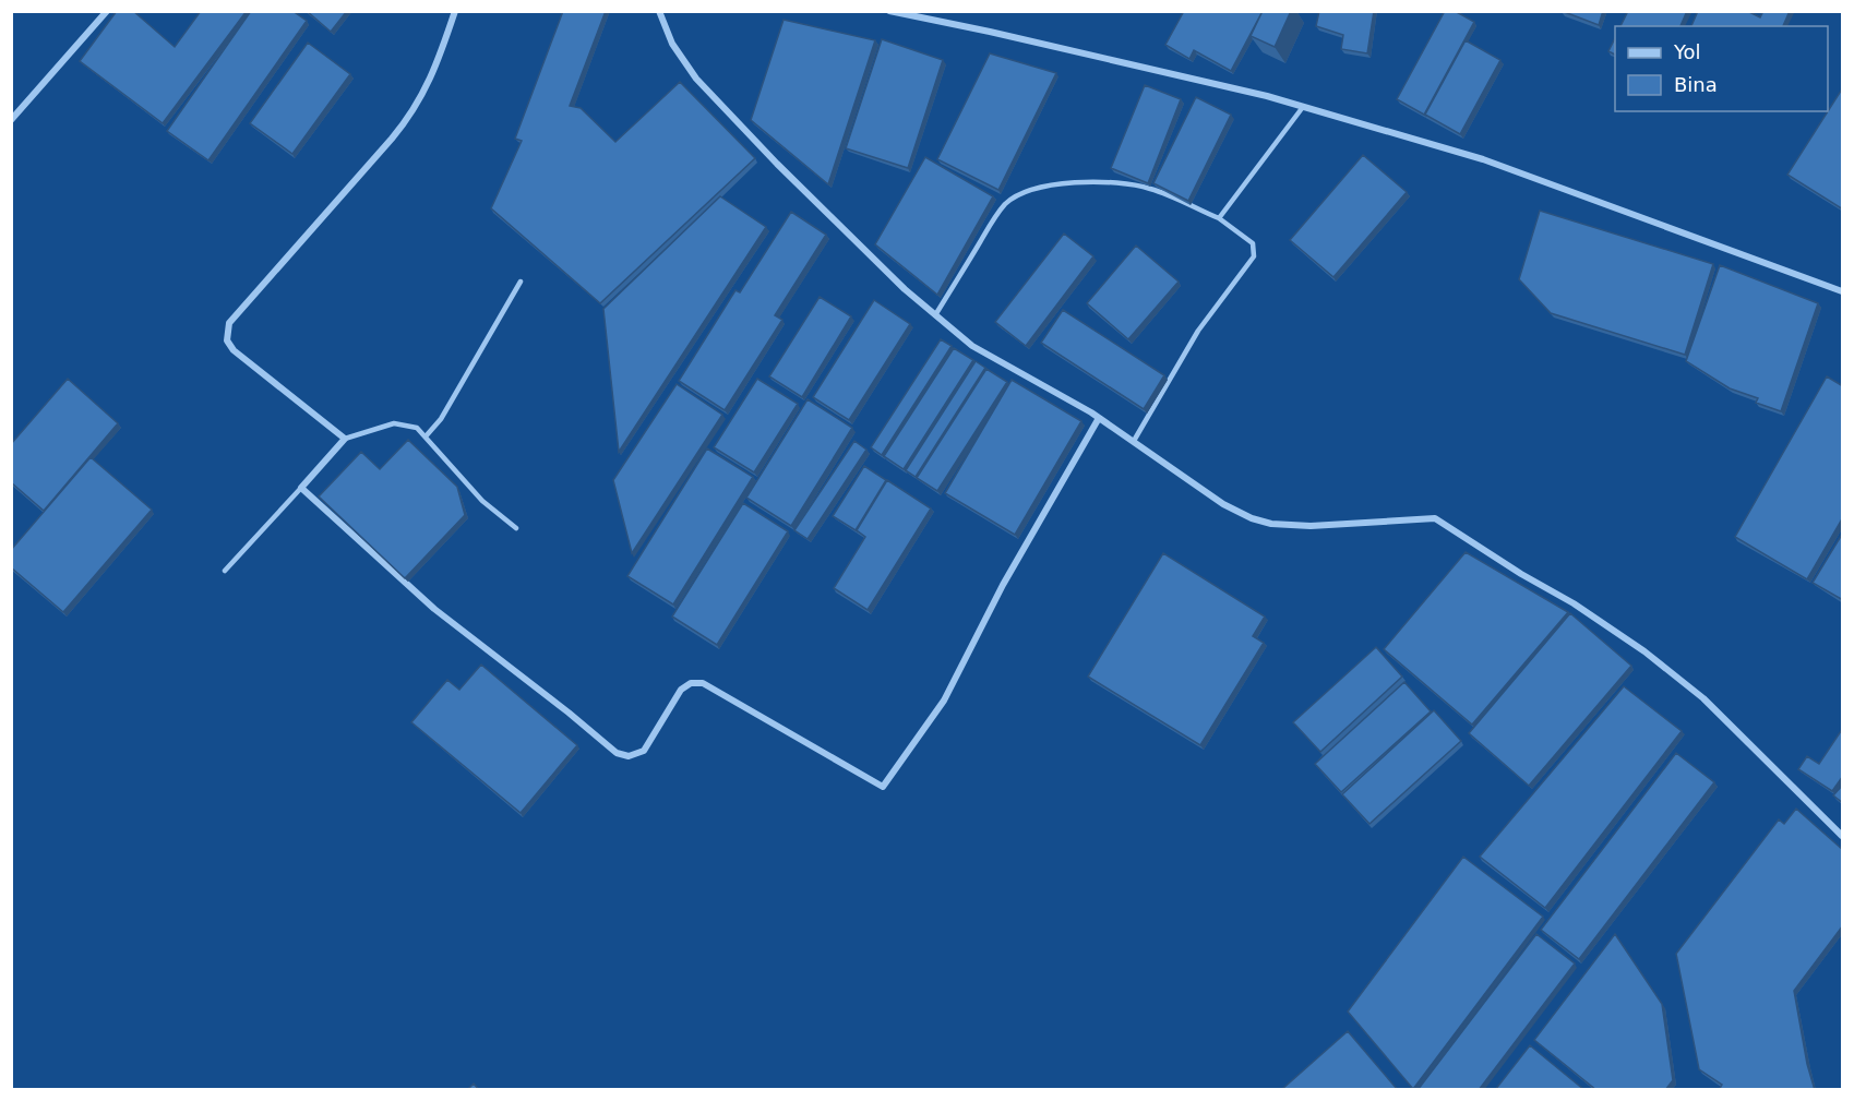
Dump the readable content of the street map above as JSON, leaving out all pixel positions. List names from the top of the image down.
{
  "legend": ["Yol", "Bina"]
}
